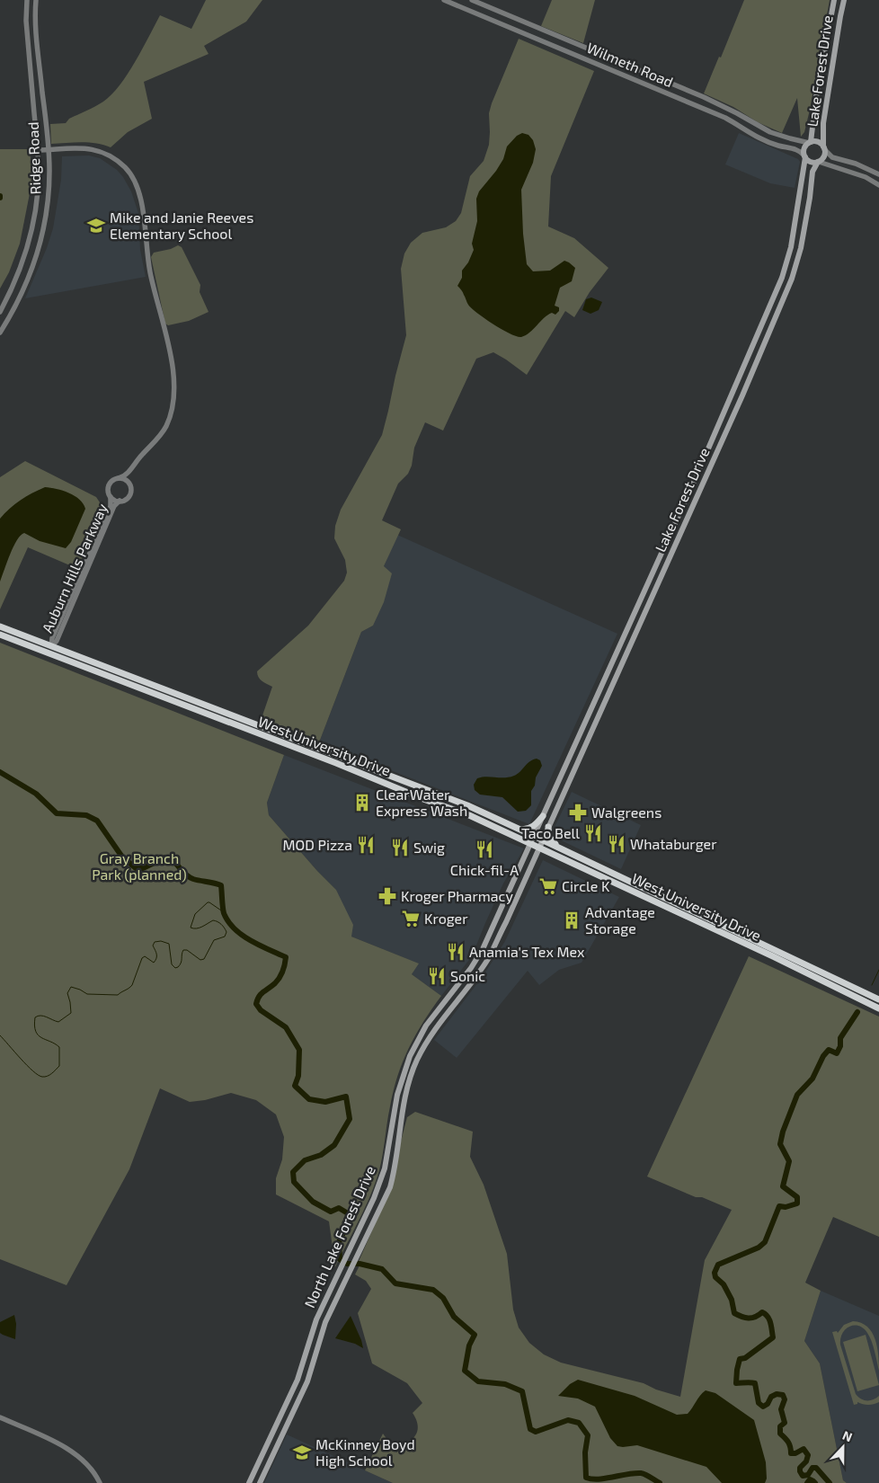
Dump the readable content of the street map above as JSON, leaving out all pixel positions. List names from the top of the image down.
{
  "streets": {
    "highway": ["West University Drive"],
    "main road": ["Lake Forest Drive", "North Lake Forest Drive"],
    "street": ["Wilmeth Road", "Ridge Road", "Auburn Hills Parkway"]
  },
  "crossings": [
    ["Wilmeth Road", "Lake Forest Drive"],
    ["Lake Forest Drive", "West University Drive"],
    ["Lake Forest Drive", "North Lake Forest Drive"],
    ["Auburn Hills Parkway", "West University Drive"],
    ["West University Drive", "North Lake Forest Drive"]
  ],
  "parks": ["Gray Branch Park (planned)"],
  "places": {
    "school or university": ["Mike and Janie Reeves Elementary School", "McKinney Boyd High School"],
    "building": ["ClearWater Express Wash", "Advantage Storage"],
    "pharmacy": ["Walgreens", "Kroger Pharmacy"],
    "restaurant": [
      "Taco Bell",
      "Whataburger",
      "MOD Pizza",
      "Swig",
      "Chick-fil-A",
      "Anamia's Tex Mex",
      "Sonic"
    ],
    "supermarket": ["Circle K", "Kroger"]
  },
  "north": "top"
}
